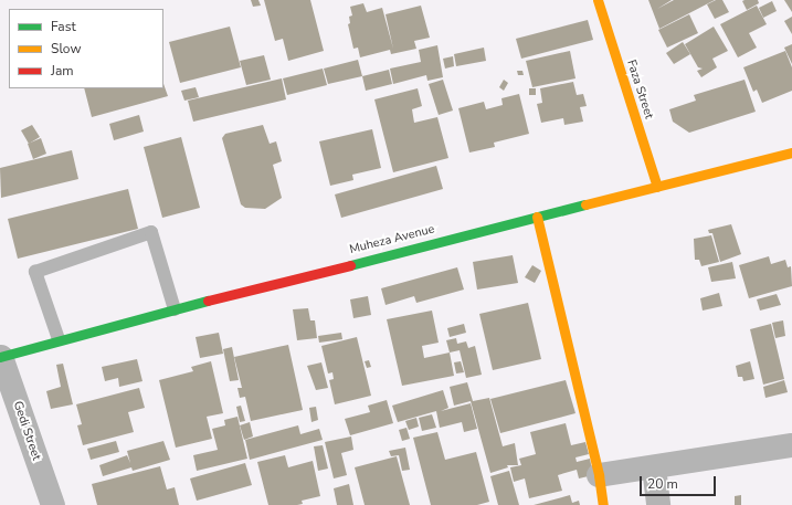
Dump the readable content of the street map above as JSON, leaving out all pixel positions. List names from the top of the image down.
{
  "streets": {
    "street": ["Faza Street", "Muheza Avenue", "Gedi Street"]
  },
  "crossings": [
    ["Faza Street", "Muheza Avenue"],
    ["Muheza Avenue", "Gedi Street"]
  ],
  "legend": ["Fast", "Slow", "Jam"],
  "scale_bar": "20 m"
}
